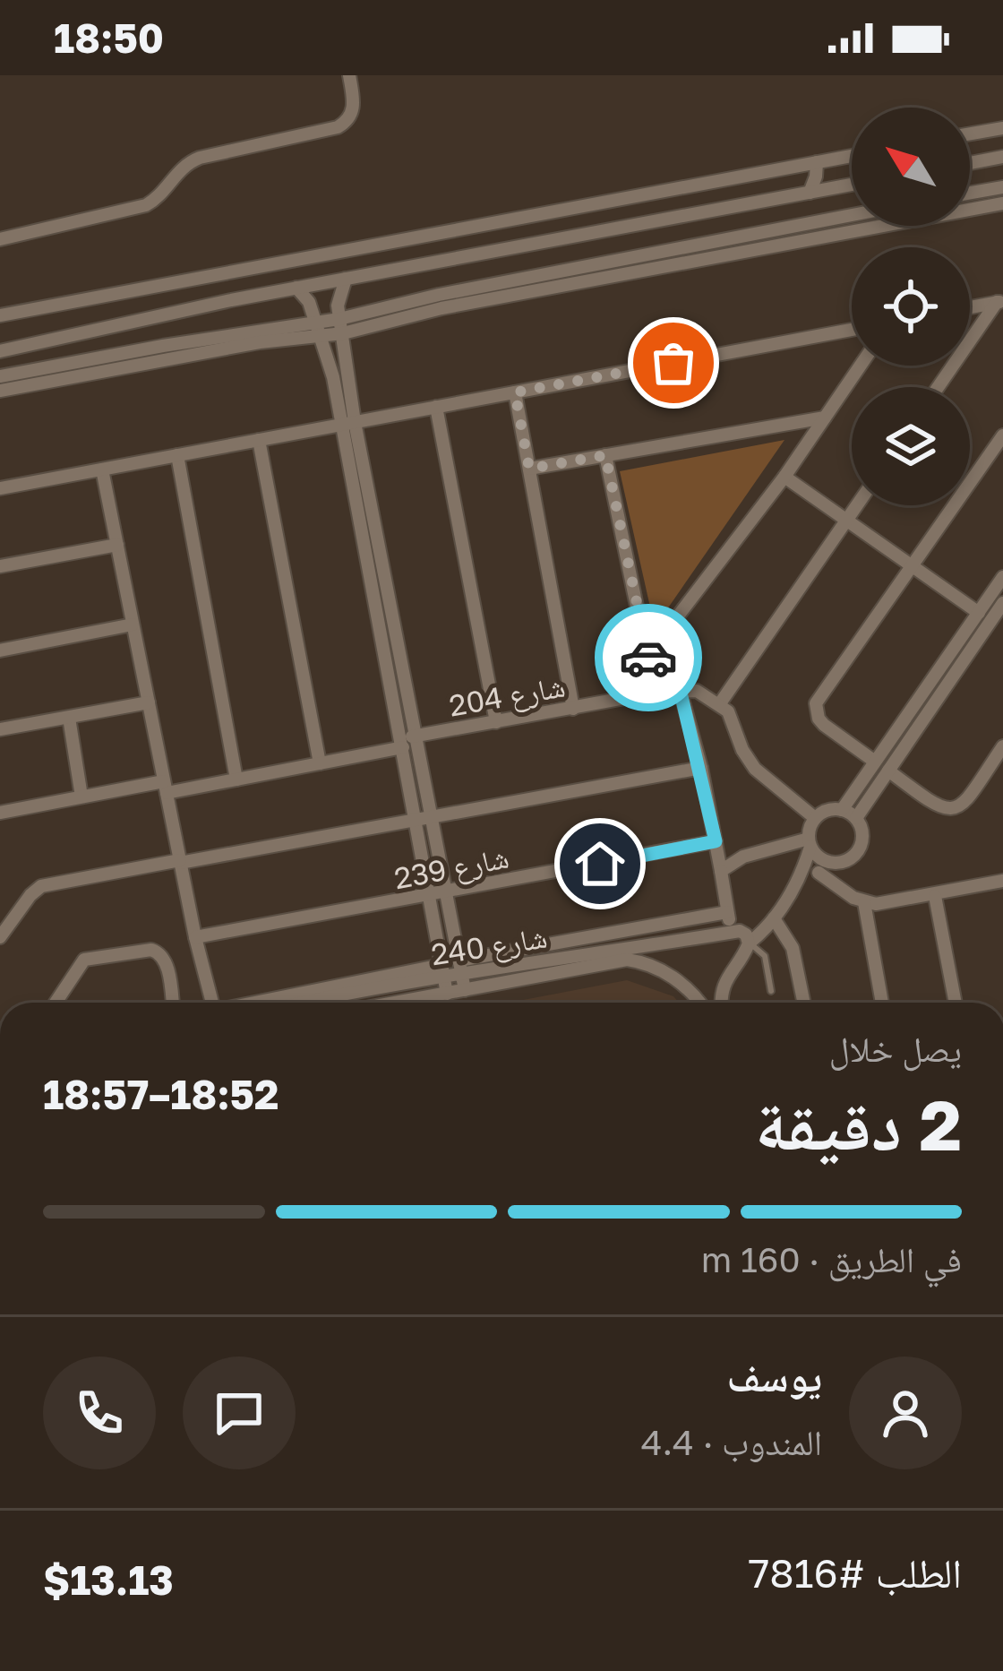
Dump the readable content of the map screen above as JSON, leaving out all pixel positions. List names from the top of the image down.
{
  "streets": {
    "street": ["شارع 204", "شارع 239", "شارع 240"]
  },
  "north": "top left",
  "page": {
    "status": "18:50",
    "heading": ["2 دقيقة", "يصل خلال", "18:52–18:57"],
    "panel": [
      "يوسف",
      "المندوب · 4.4",
      "الطلب #7816",
      "$13.13"
    ],
    "bar": "في الطريق · 160 m"
  }
}
